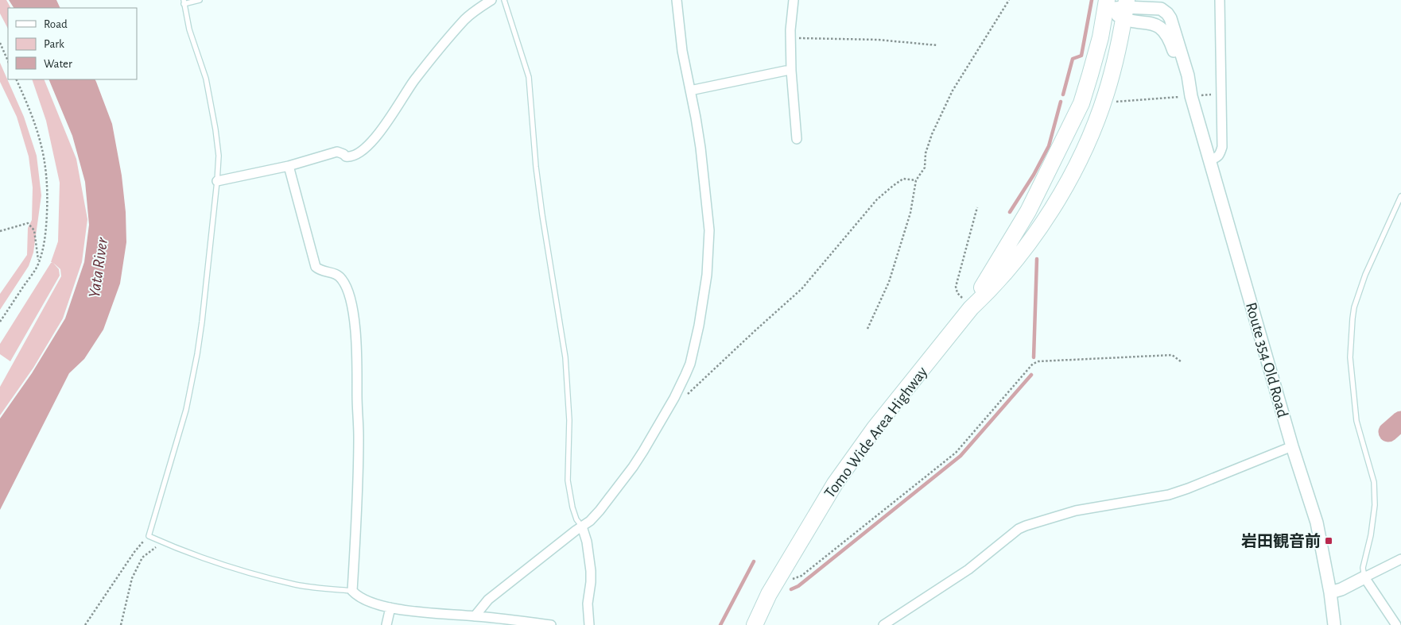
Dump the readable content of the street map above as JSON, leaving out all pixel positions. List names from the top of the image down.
{
  "streets": {
    "highway": ["Tomo Wide Area Highway"],
    "street": ["Route 354 Old Road"]
  },
  "crossings": [
    ["Route 354 Old Road", "Tomo Wide Area Highway"]
  ],
  "water": ["Yata River"],
  "places": {
    "transit": ["岩田観音前"]
  },
  "legend": ["Road", "Park", "Water"]
}
